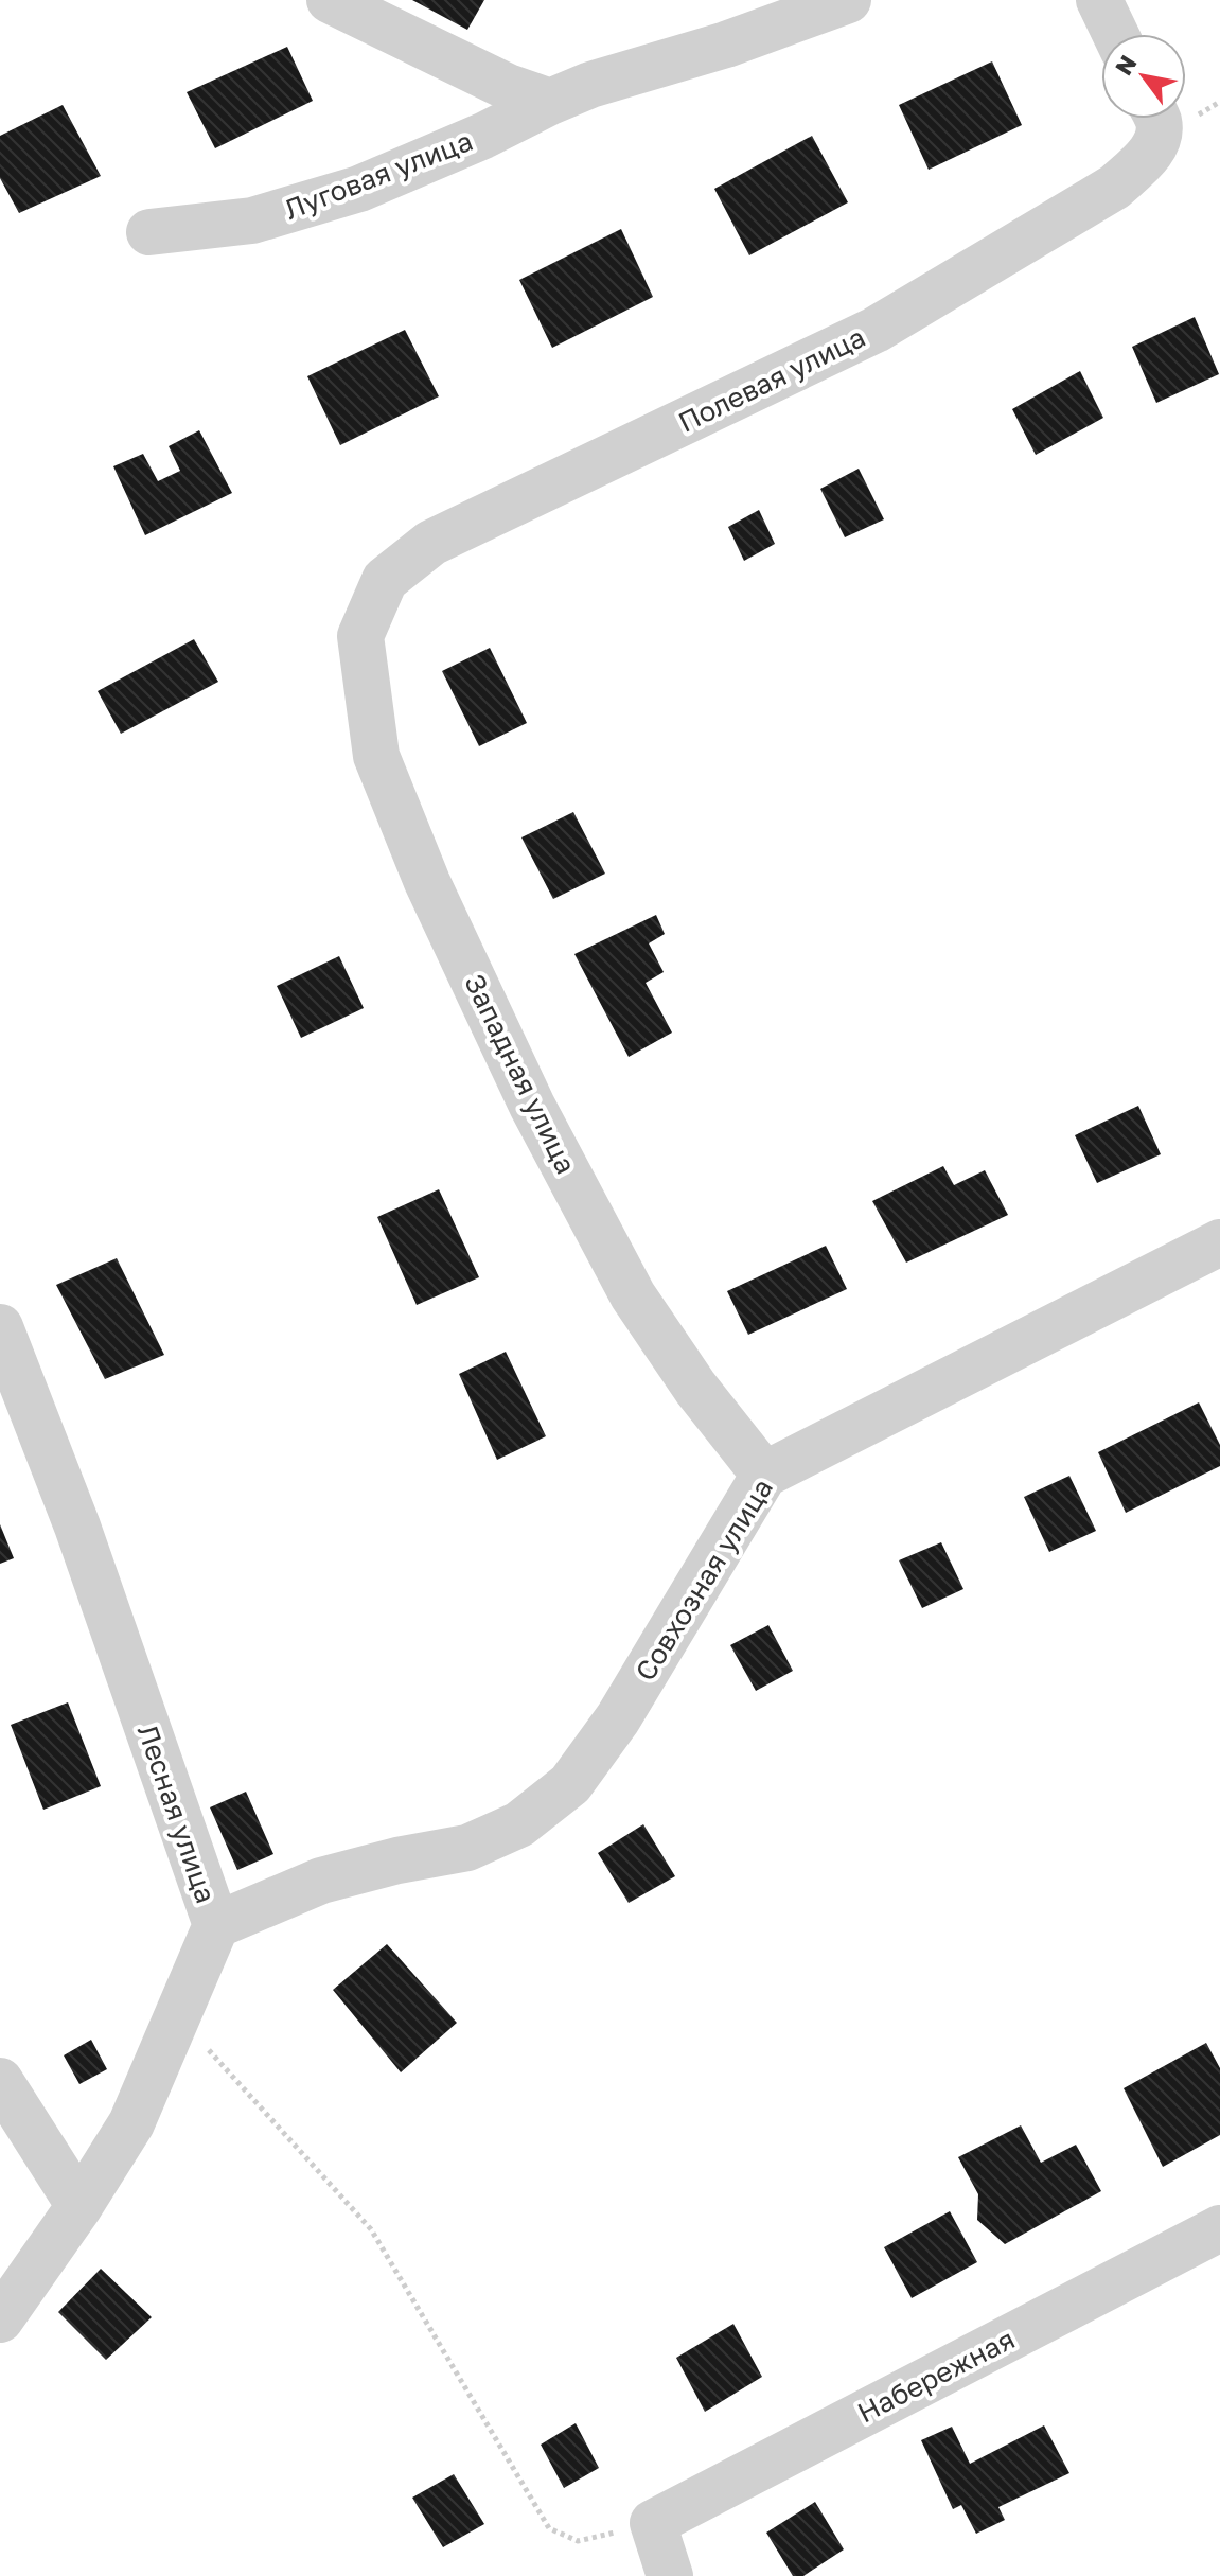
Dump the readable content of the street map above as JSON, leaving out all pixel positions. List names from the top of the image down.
{
  "streets": {
    "street": [
      "Луговая улица",
      "Полевая улица",
      "Западная улица",
      "Совхозная улица",
      "Лесная улица",
      "Набережная"
    ]
  },
  "crossings": [
    ["Полевая улица", "Западная улица"],
    ["Западная улица", "Совхозная улица"],
    ["Совхозная улица", "Лесная улица"]
  ],
  "north": "top left"
}
